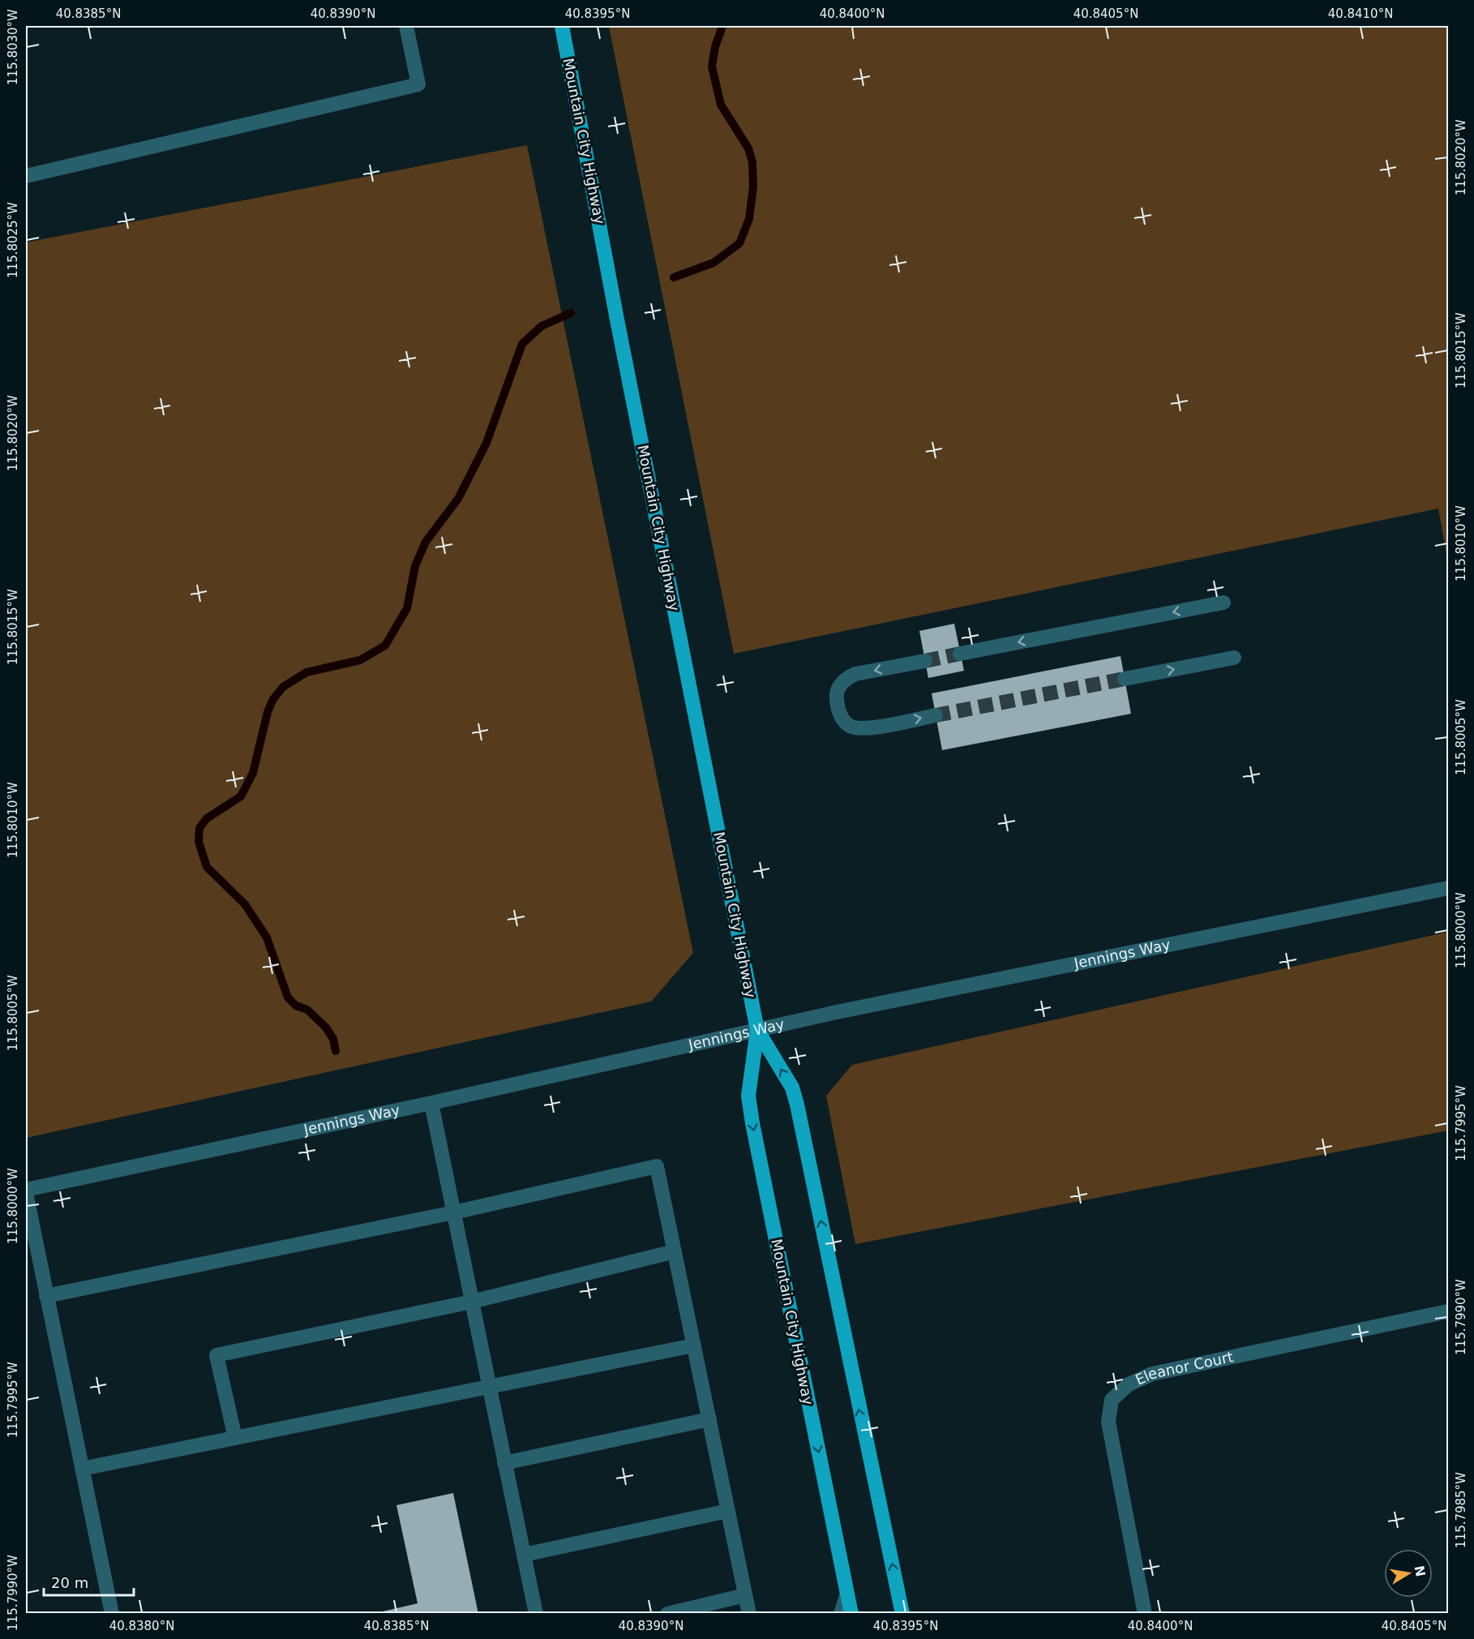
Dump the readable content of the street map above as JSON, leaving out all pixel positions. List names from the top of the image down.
{
  "streets": {
    "main road": ["Mountain City Highway"],
    "street": ["Jennings Way", "Eleanor Court"]
  },
  "crossings": [
    ["Mountain City Highway", "Jennings Way"]
  ],
  "scale_bar": "20 m",
  "north": "right",
  "coordinates": [
    "40.8385°N",
    "40.8390°N",
    "40.8395°N",
    "40.8400°N",
    "40.8405°N",
    "40.8410°N",
    "115.8030°W",
    "115.8020°W",
    "115.8025°W",
    "115.8015°W",
    "115.8010°W",
    "115.8005°W",
    "115.8000°W",
    "115.7995°W",
    "115.7990°W",
    "115.7985°W",
    "40.8380°N"
  ]
}
